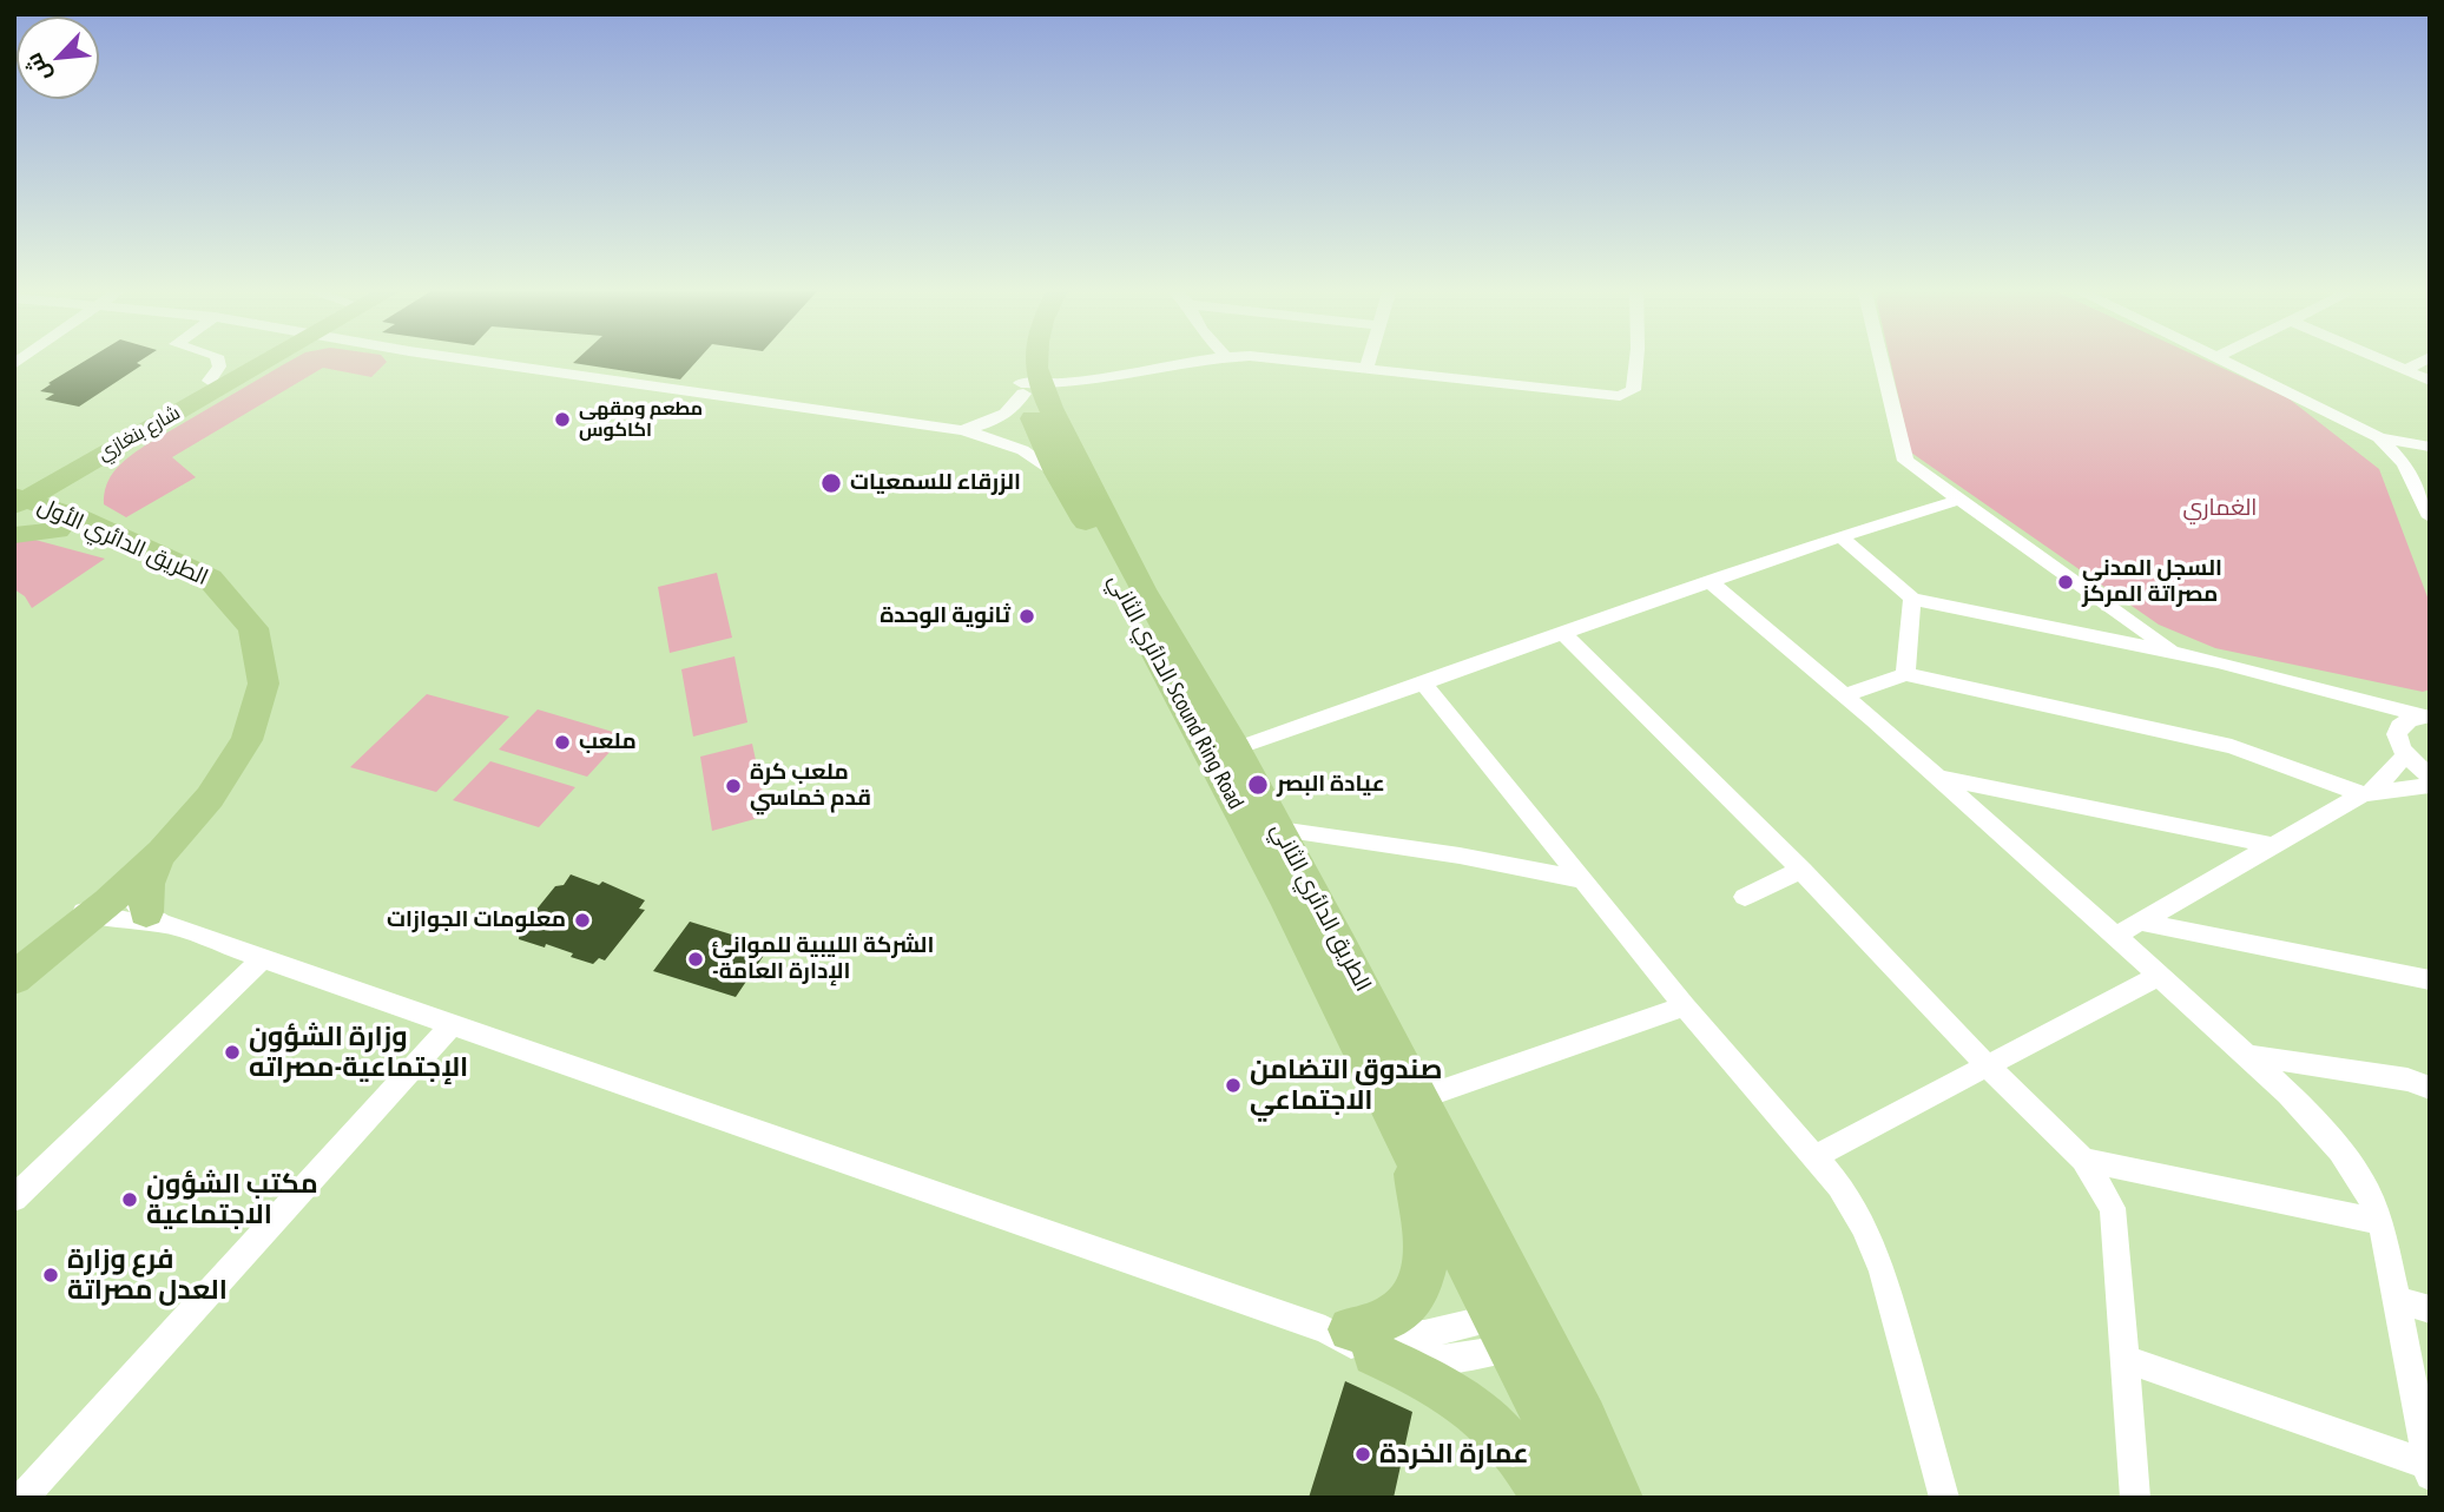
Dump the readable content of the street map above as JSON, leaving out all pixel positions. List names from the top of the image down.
{
  "streets": {
    "main road": [
      "شارع بنغازي",
      "الطريق الدائري الأول",
      "الدائري الثاني Scound Ring Road",
      "الطريق الدائري الثاني"
    ]
  },
  "crossings": [
    ["شارع بنغازي", "الطريق الدائري الأول"],
    ["الدائري الثاني Scound Ring Road", "الطريق الدائري الثاني"]
  ],
  "parks": ["الغماري"],
  "places": [
    "مطعم ومقهى اكاكوس",
    "الزرقاء للسمعيات",
    "السجل المدني مصراتة المركز",
    "ثانوية الوحدة",
    "ملعب",
    "عيادة البصر",
    "ملعب كرة قدم خماسي",
    "معلومات الجوازات",
    "الشركة الليبية للموانئ -الإدارة العامة",
    "وزارة الشؤون الإجتماعية-مصراته",
    "صندوق التضامن الاجتماعي",
    "مكتب الشؤون الاجتماعية",
    "فرع وزارة العدل مصراتة",
    "عمارة الخردة"
  ],
  "north": "bottom left"
}
